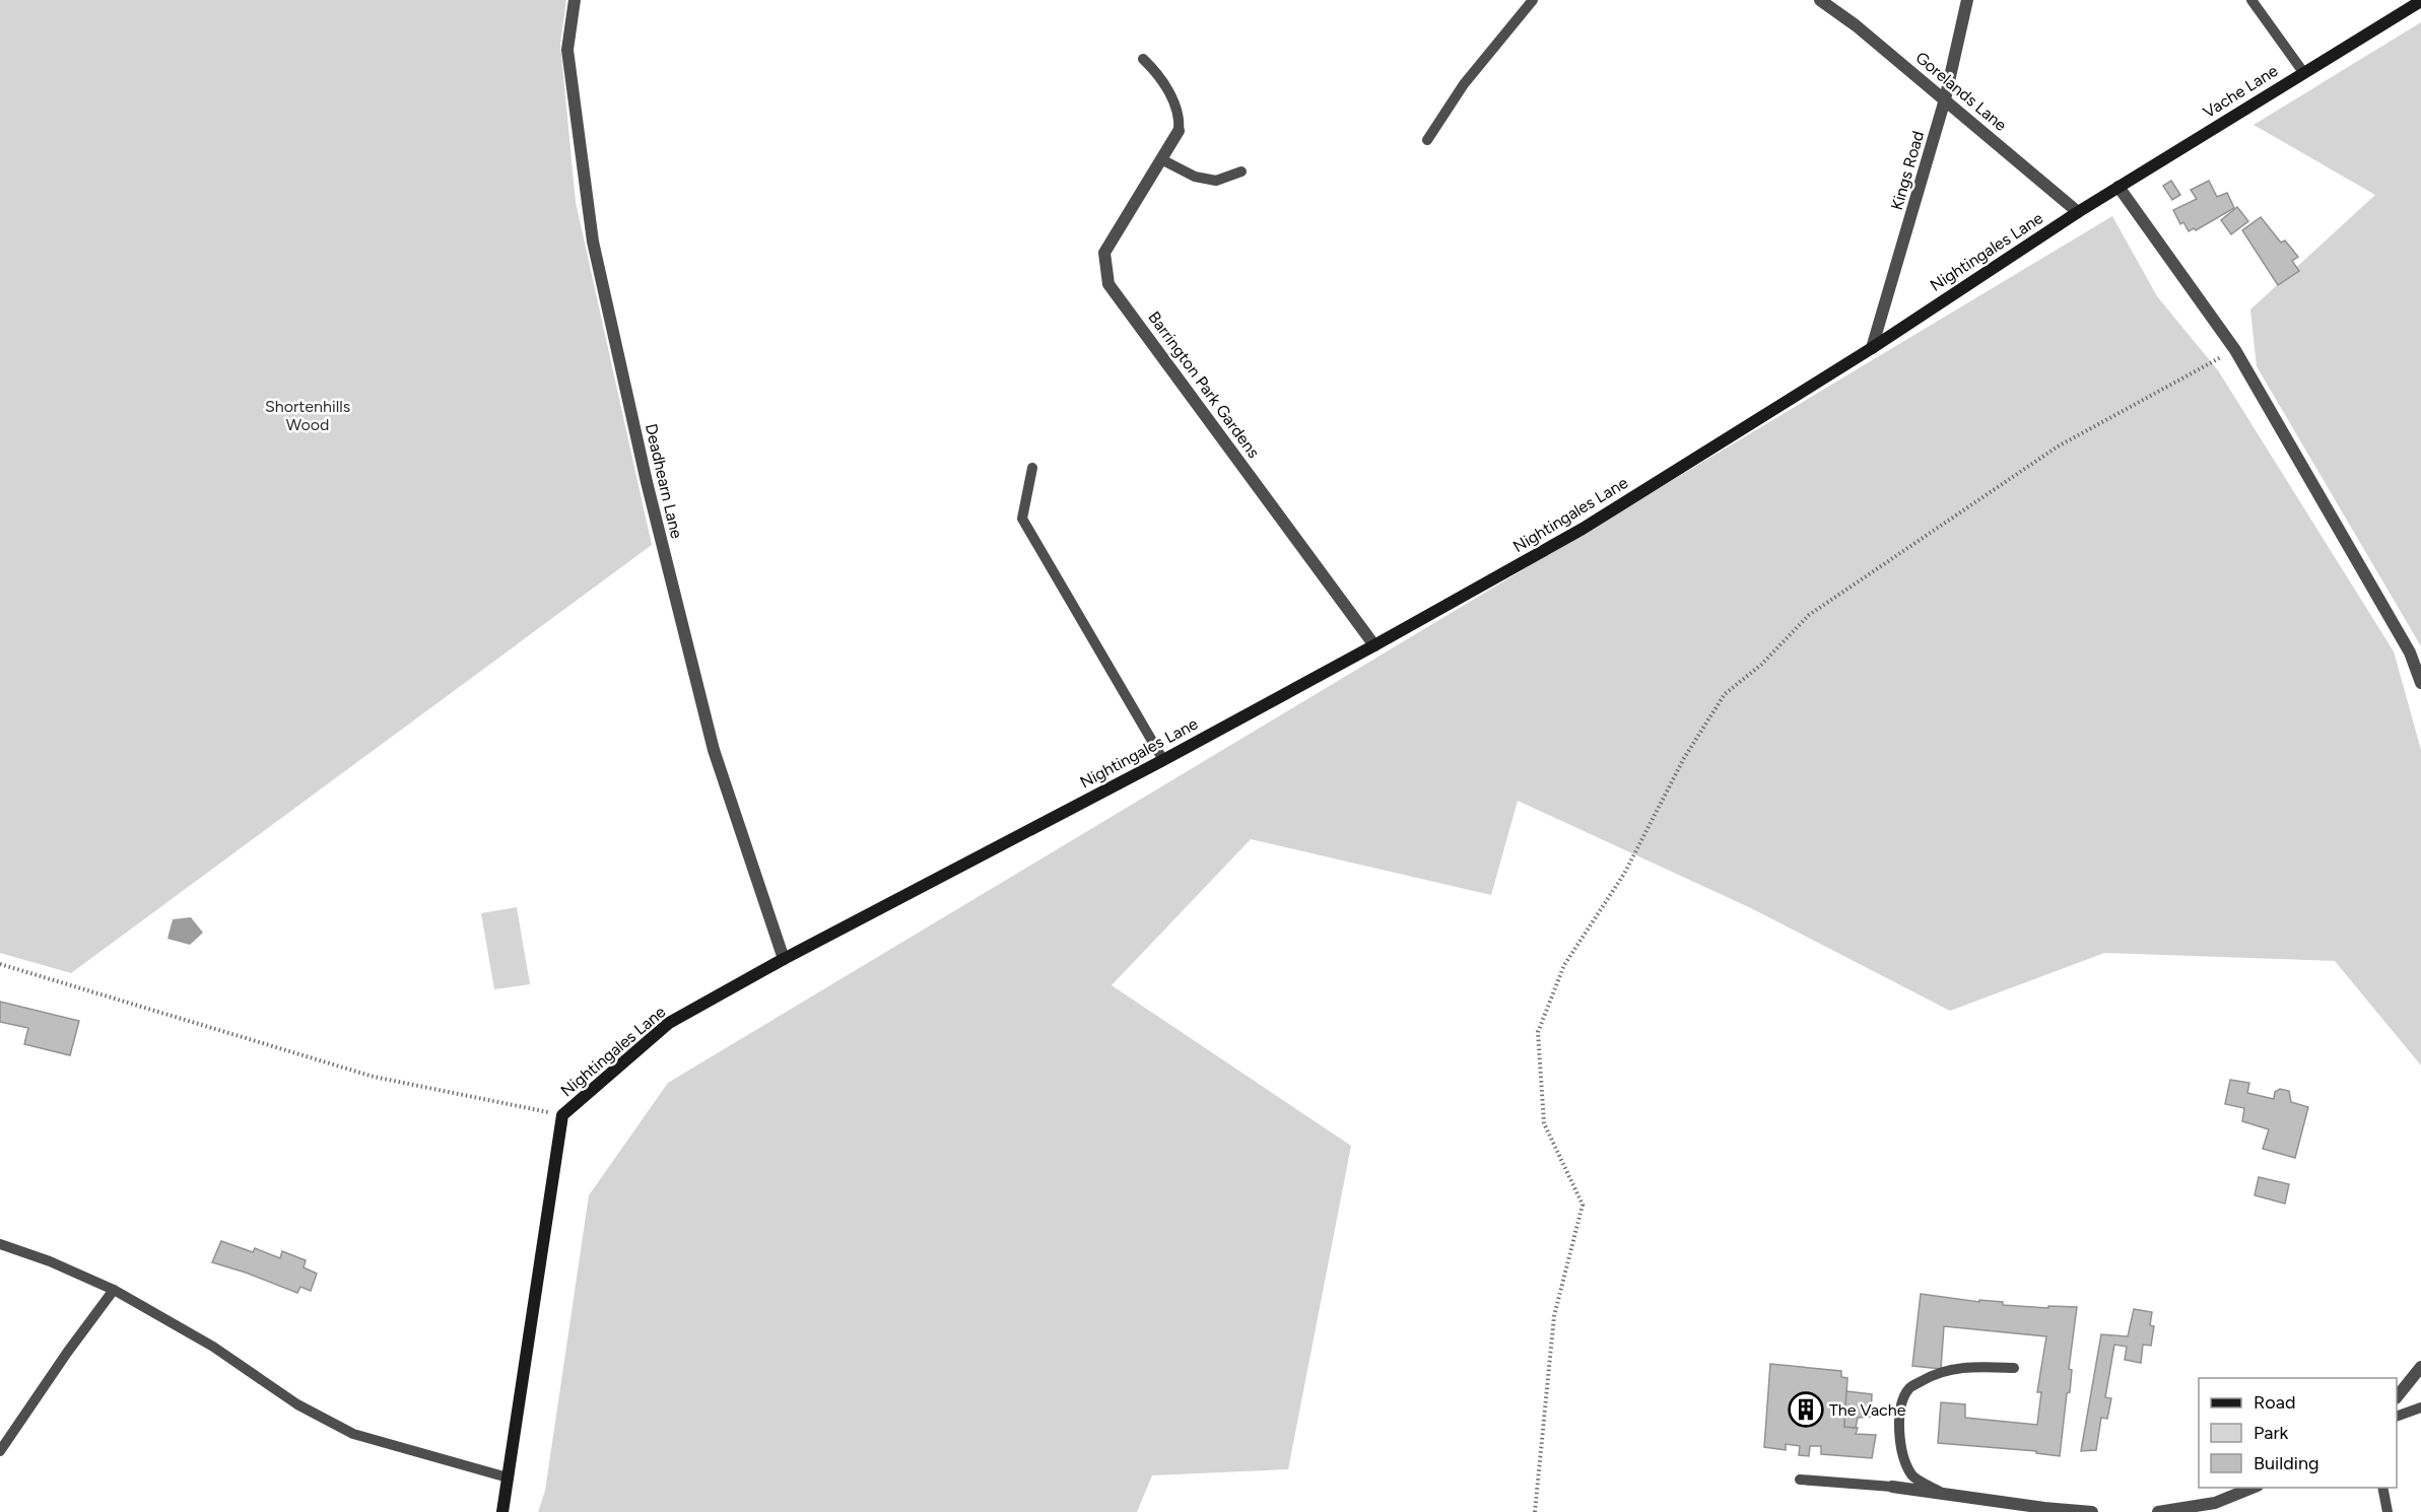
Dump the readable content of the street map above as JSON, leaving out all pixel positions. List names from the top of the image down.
{
  "streets": {
    "main road": ["Vache Lane", "Nightingales Lane"],
    "street": [
      "Gorelands Lane",
      "Kings Road",
      "Barrington Park Gardens",
      "Deadhearn Lane"
    ]
  },
  "crossings": [
    ["Gorelands Lane", "Vache Lane"],
    ["Gorelands Lane", "Kings Road"],
    ["Gorelands Lane", "Nightingales Lane"],
    ["Vache Lane", "Nightingales Lane"],
    ["Kings Road", "Nightingales Lane"],
    ["Nightingales Lane", "Barrington Park Gardens"],
    ["Nightingales Lane", "Deadhearn Lane"]
  ],
  "parks": ["Shortenhills Wood"],
  "places": {
    "building": ["The Vache"]
  },
  "legend": ["Road", "Park", "Building"]
}
